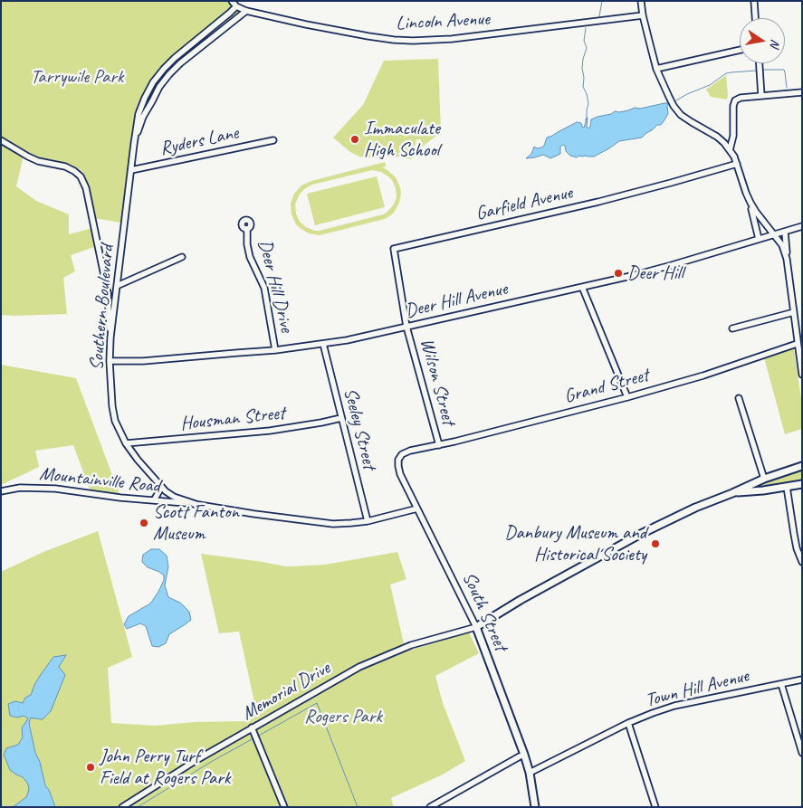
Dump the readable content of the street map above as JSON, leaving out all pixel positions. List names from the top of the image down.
{
  "streets": {
    "main road": ["South Street"],
    "street": [
      "Lincoln Avenue",
      "Ryders Lane",
      "Garfield Avenue",
      "Deer Hill Drive",
      "Deer Hill Avenue",
      "Southern Boulevard",
      "Wilson Street",
      "Grand Street",
      "Housman Street",
      "Seeley Street",
      "Mountainville Road",
      "Town Hill Avenue",
      "Memorial Drive"
    ]
  },
  "crossings": [
    ["Lincoln Avenue", "Southern Boulevard"],
    ["Ryders Lane", "Southern Boulevard"],
    ["Garfield Avenue", "Deer Hill Avenue"],
    ["Garfield Avenue", "Wilson Street"],
    ["Deer Hill Drive", "Deer Hill Avenue"],
    ["Deer Hill Avenue", "Southern Boulevard"],
    ["Deer Hill Avenue", "Wilson Street"],
    ["Deer Hill Avenue", "Seeley Street"],
    ["Southern Boulevard", "Housman Street"],
    ["Southern Boulevard", "Mountainville Road"],
    ["Wilson Street", "Grand Street"],
    ["Grand Street", "South Street"],
    ["Housman Street", "Seeley Street"],
    ["South Street", "Town Hill Avenue"],
    ["South Street", "Memorial Drive"]
  ],
  "parks": ["Tarrywile Park", "Rogers Park"],
  "places": [
    "Immaculate High School",
    "Deer Hill",
    "Scott Fanton Museum",
    "Danbury Museum and Historical Society",
    "John Perry Turf Field at Rogers Park"
  ],
  "north": "right"
}
